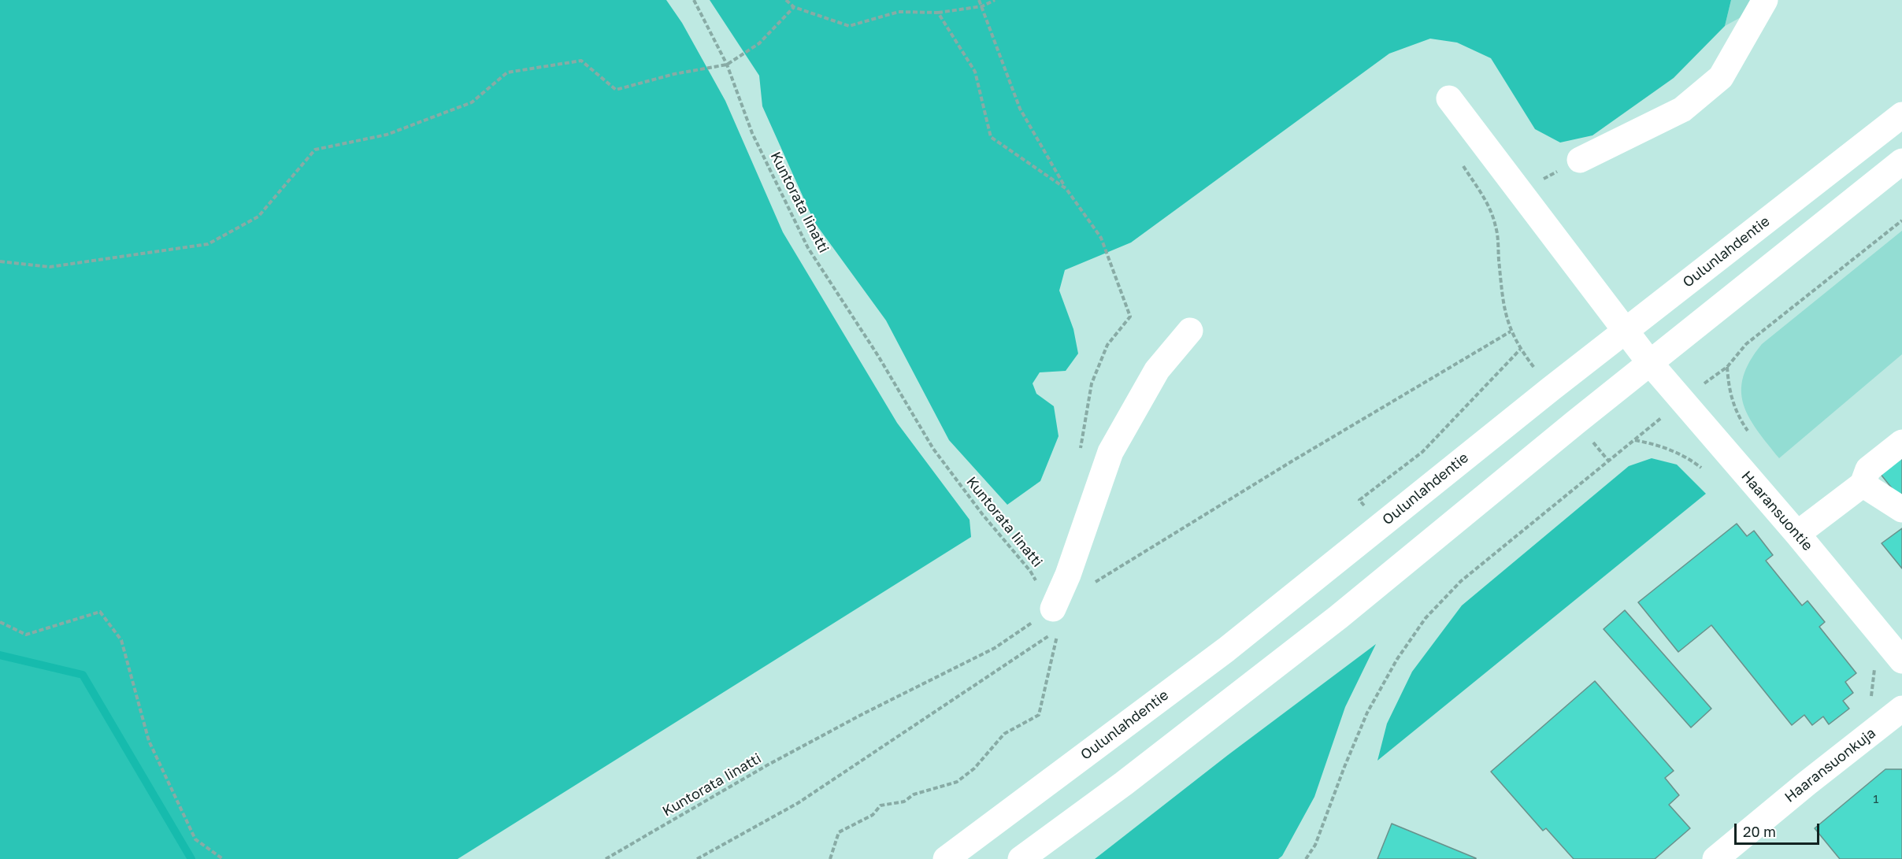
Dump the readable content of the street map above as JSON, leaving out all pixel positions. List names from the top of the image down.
{
  "streets": {
    "main road": ["Oulunlahdentie", "Haaransuontie", "Haaransuonkuja"],
    "path": ["Kuntorata Iinatti"]
  },
  "crossings": [
    ["Oulunlahdentie", "Haaransuontie"]
  ],
  "house_numbers": ["1"],
  "scale_bar": "20 m"
}
